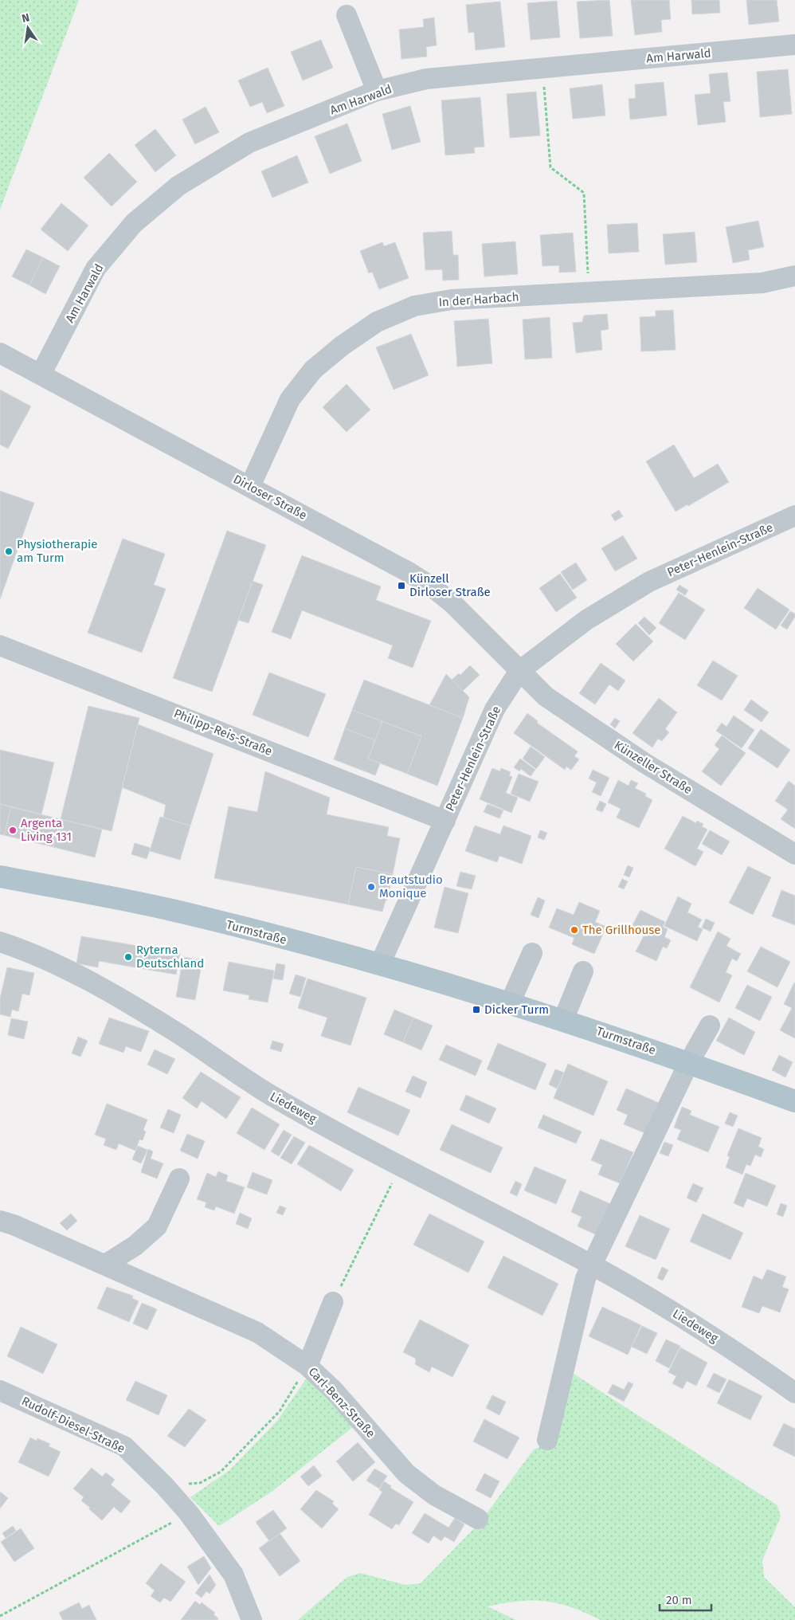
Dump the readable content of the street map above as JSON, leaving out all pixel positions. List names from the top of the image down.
{
  "streets": {
    "main road": ["Turmstraße"],
    "street": [
      "Am Harwald",
      "In der Harbach",
      "Dirloser Straße",
      "Peter-Henlein-Straße",
      "Philipp-Reis-Straße",
      "Künzeller Straße",
      "Liedeweg",
      "Carl-Benz-Straße",
      "Rudolf-Diesel-Straße"
    ]
  },
  "crossings": [
    ["Am Harwald", "Dirloser Straße"],
    ["In der Harbach", "Dirloser Straße"],
    ["Dirloser Straße", "Peter-Henlein-Straße"],
    ["Dirloser Straße", "Künzeller Straße"],
    ["Peter-Henlein-Straße", "Philipp-Reis-Straße"],
    ["Peter-Henlein-Straße", "Künzeller Straße"],
    ["Peter-Henlein-Straße", "Turmstraße"]
  ],
  "places": {
    "other": [
      "Physiotherapie am Turm",
      "Argenta Living 131",
      "Brautstudio Monique",
      "The Grillhouse",
      "Ryterna Deutschland"
    ],
    "transit": ["Künzell Dirloser Straße", "Dicker Turm"]
  },
  "scale_bar": "20 m",
  "north": "top"
}
